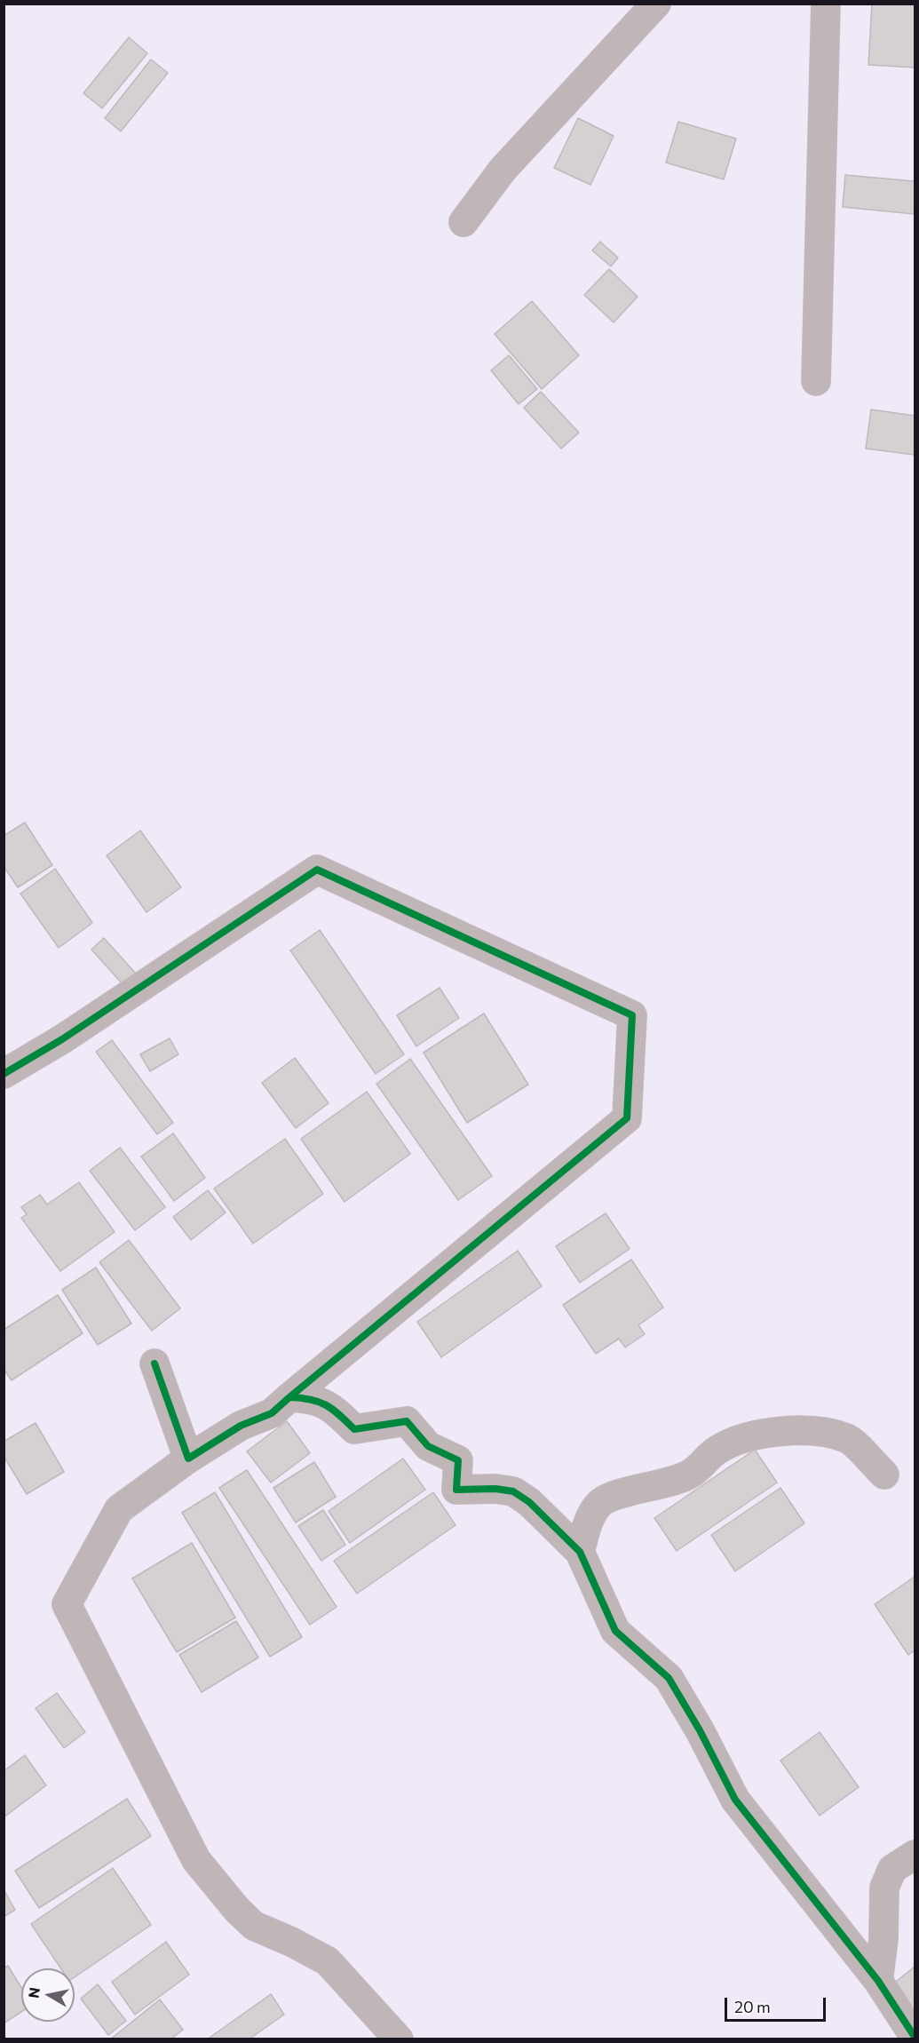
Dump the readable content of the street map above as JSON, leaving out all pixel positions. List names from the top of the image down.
{
  "scale_bar": "20 m",
  "north": "left"
}
